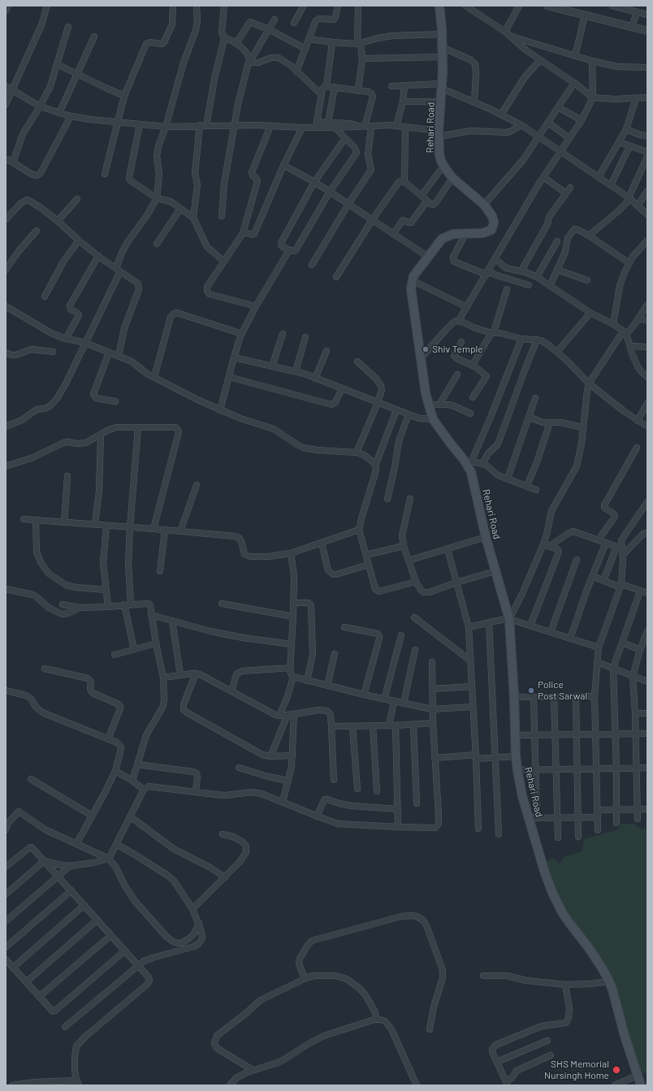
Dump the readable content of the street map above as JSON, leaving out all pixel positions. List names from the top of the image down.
{
  "streets": {
    "main road": ["Rehari Road"]
  },
  "places": ["Shiv Temple", "Police Post Sarwal", "SHS Memorial Nursingh Home"]
}
